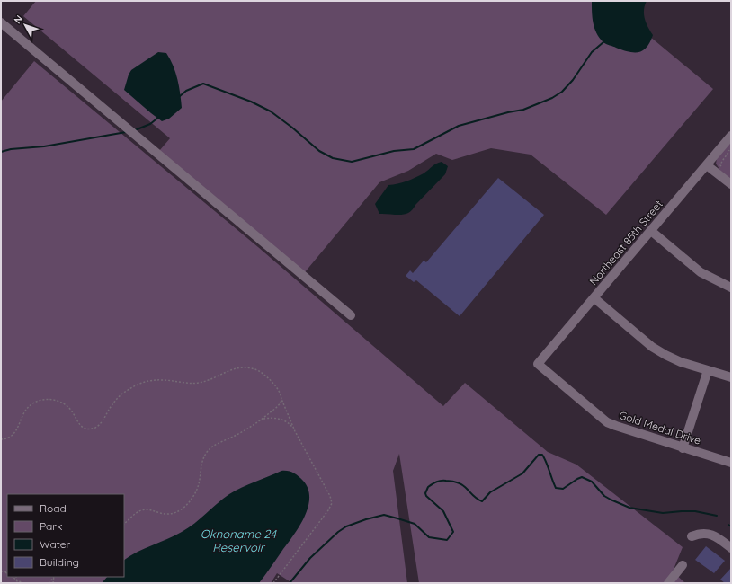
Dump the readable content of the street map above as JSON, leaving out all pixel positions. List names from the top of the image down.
{
  "streets": {
    "street": ["Northeast 85th Street", "Gold Medal Drive"]
  },
  "crossings": [
    ["Northeast 85th Street", "Gold Medal Drive"]
  ],
  "water": ["Oknoname 24 Reservoir"],
  "legend": [
    "Road",
    "Park",
    "Water",
    "Building"
  ],
  "north": "top left"
}
